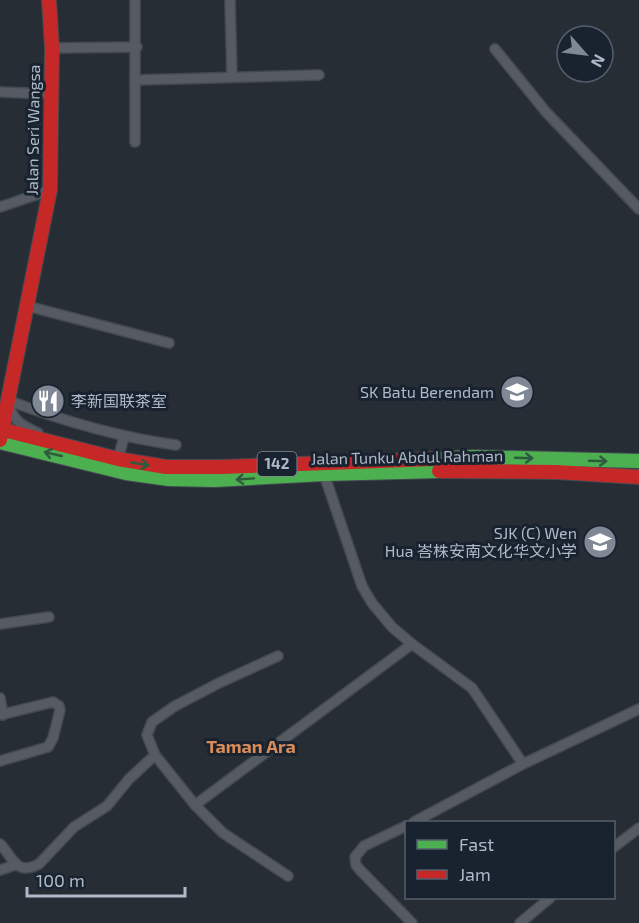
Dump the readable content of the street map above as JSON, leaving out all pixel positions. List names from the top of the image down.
{
  "streets": {
    "main road": ["Jalan Seri Wangsa", "Jalan Tunku Abdul Rahman", "142"]
  },
  "crossings": [
    ["Jalan Seri Wangsa", "Jalan Tunku Abdul Rahman"]
  ],
  "districts": ["Taman Ara"],
  "places": {
    "school or university": ["SK Batu Berendam", "SJK (C) Wen Hua 峇株安南文化华文小学"],
    "restaurant": ["李新国联茶室"]
  },
  "legend": ["Fast", "Jam"],
  "scale_bar": "100 m",
  "north": "bottom right"
}
